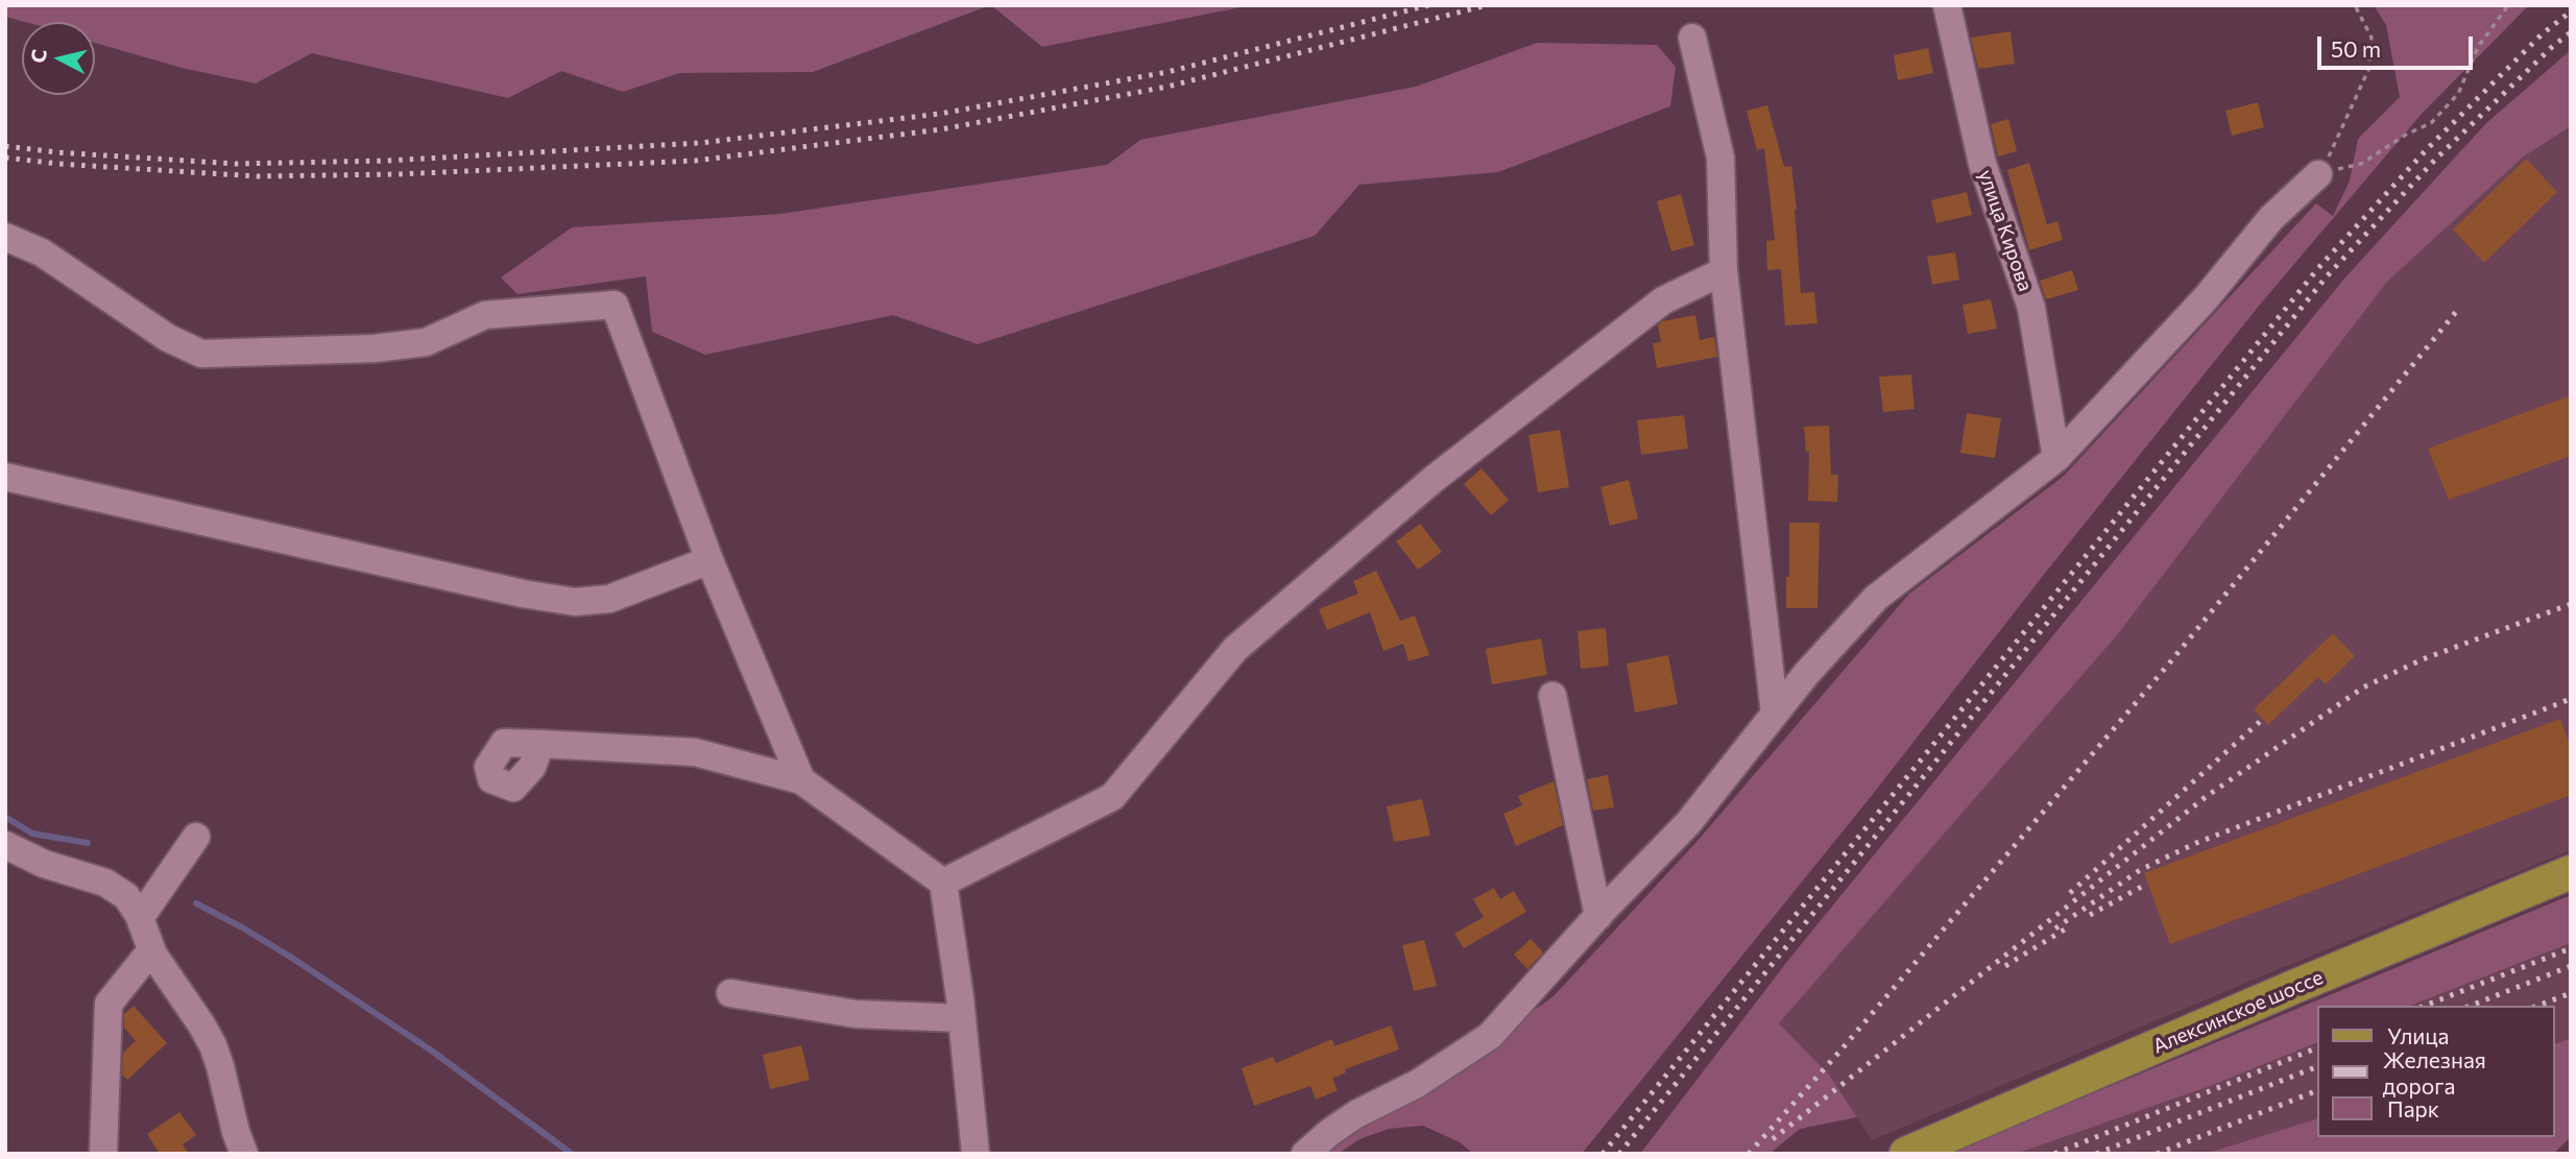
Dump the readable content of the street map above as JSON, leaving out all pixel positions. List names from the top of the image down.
{
  "streets": {
    "main road": ["Алексинское шоссе"],
    "street": ["улица Кирова"]
  },
  "legend": ["Улица", "Железная дорога", "Парк"],
  "scale_bar": "50 m",
  "north": "left"
}
